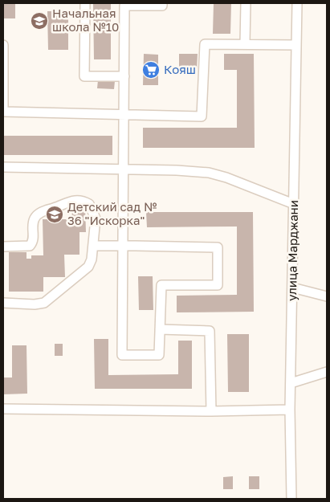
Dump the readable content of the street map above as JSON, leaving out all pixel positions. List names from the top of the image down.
{
  "streets": {
    "street": ["улица Марджани"]
  },
  "places": {
    "school or university": ["Начальная школа №10", "Детский сад № 36 \"Искорка\""],
    "supermarket": ["Кояш"]
  }
}
